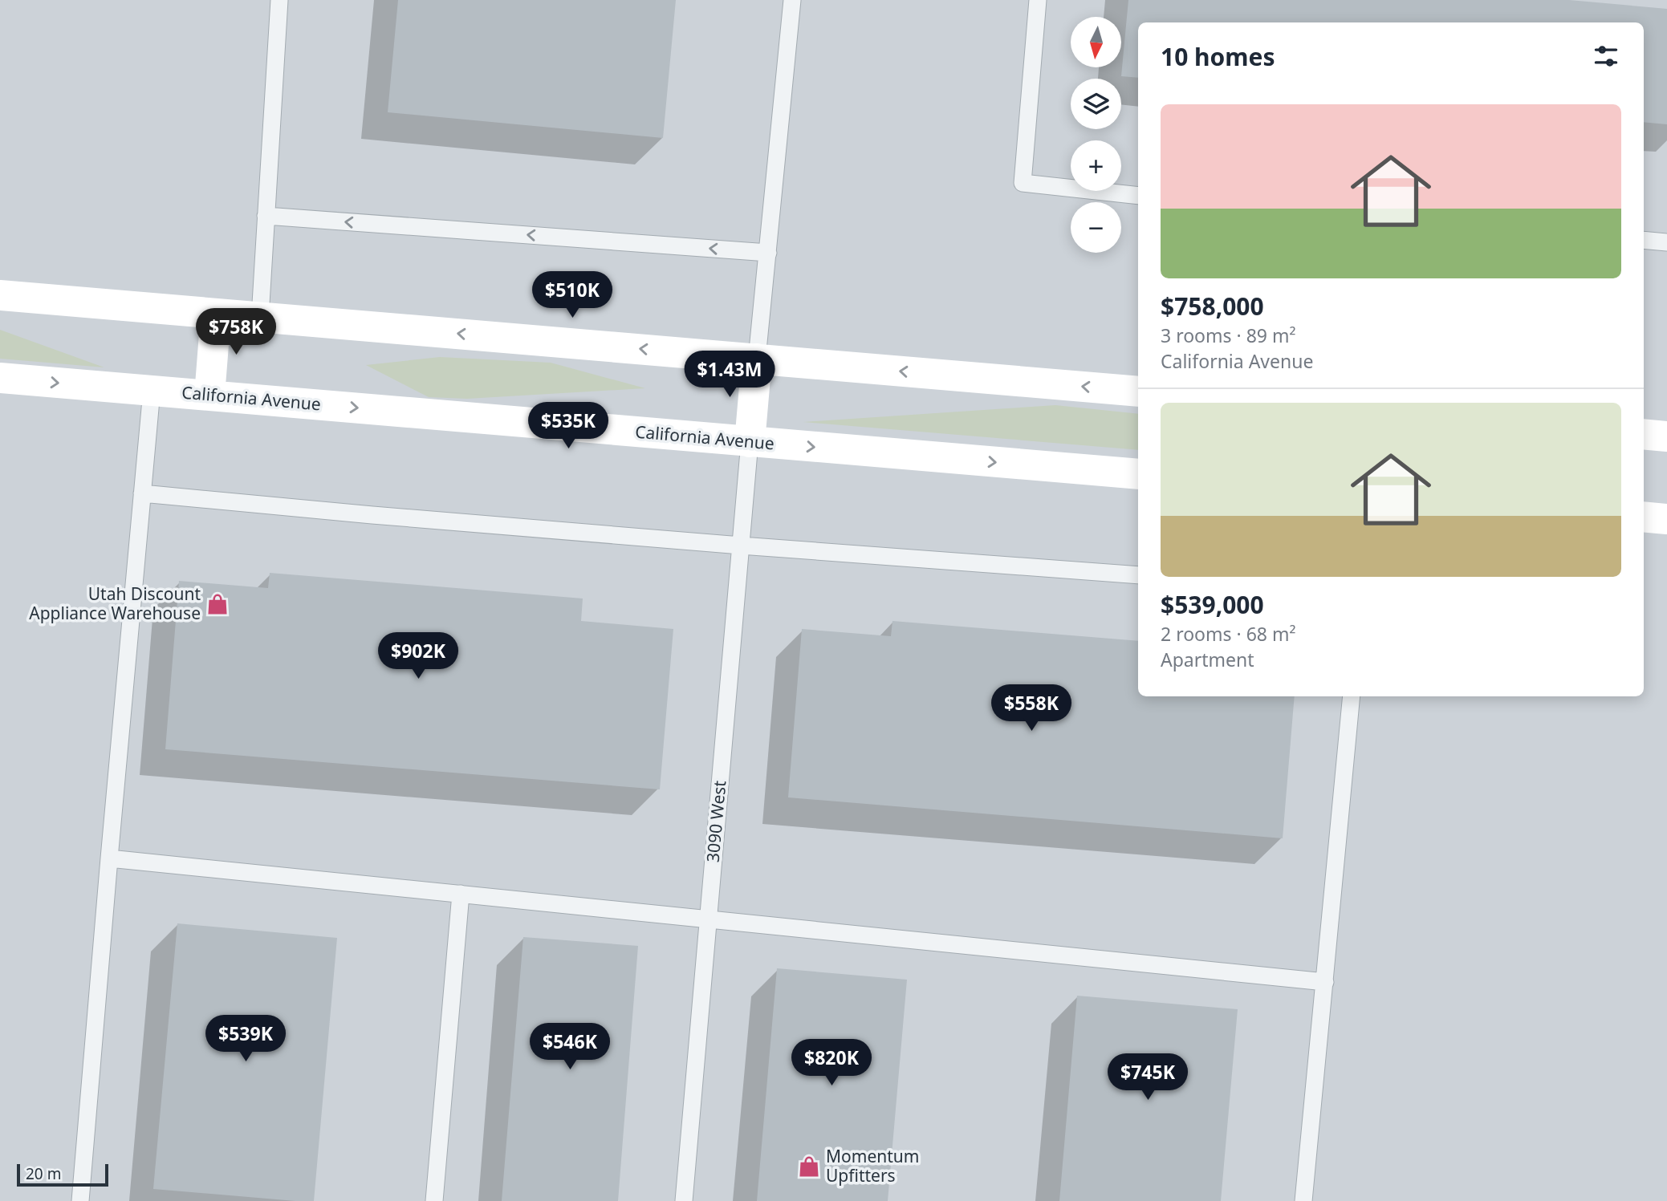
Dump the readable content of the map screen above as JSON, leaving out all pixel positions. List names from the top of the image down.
{
  "streets": {
    "main road": ["California Avenue"],
    "lane": ["3090 West"]
  },
  "crossings": [
    ["California Avenue", "3090 West"]
  ],
  "places": {
    "shop": ["Utah Discount Appliance Warehouse", "Momentum Upfitters"]
  },
  "scale_bar": "20 m",
  "north": "bottom",
  "page": {
    "map_buttons": ["+", "−"],
    "heading": "10 homes",
    "list": [
      {
        "name": "$758,000",
        "note": "3 rooms · 89 m² · California Avenue"
      },
      {
        "name": "$539,000",
        "note": "2 rooms · 68 m² · Apartment"
      }
    ],
    "price": [
      "$510K",
      "$758K",
      "$1.43M",
      "$535K",
      "$902K",
      "$558K",
      "$539K",
      "$546K",
      "$820K",
      "$745K"
    ],
    "scale": "20 m"
  }
}
